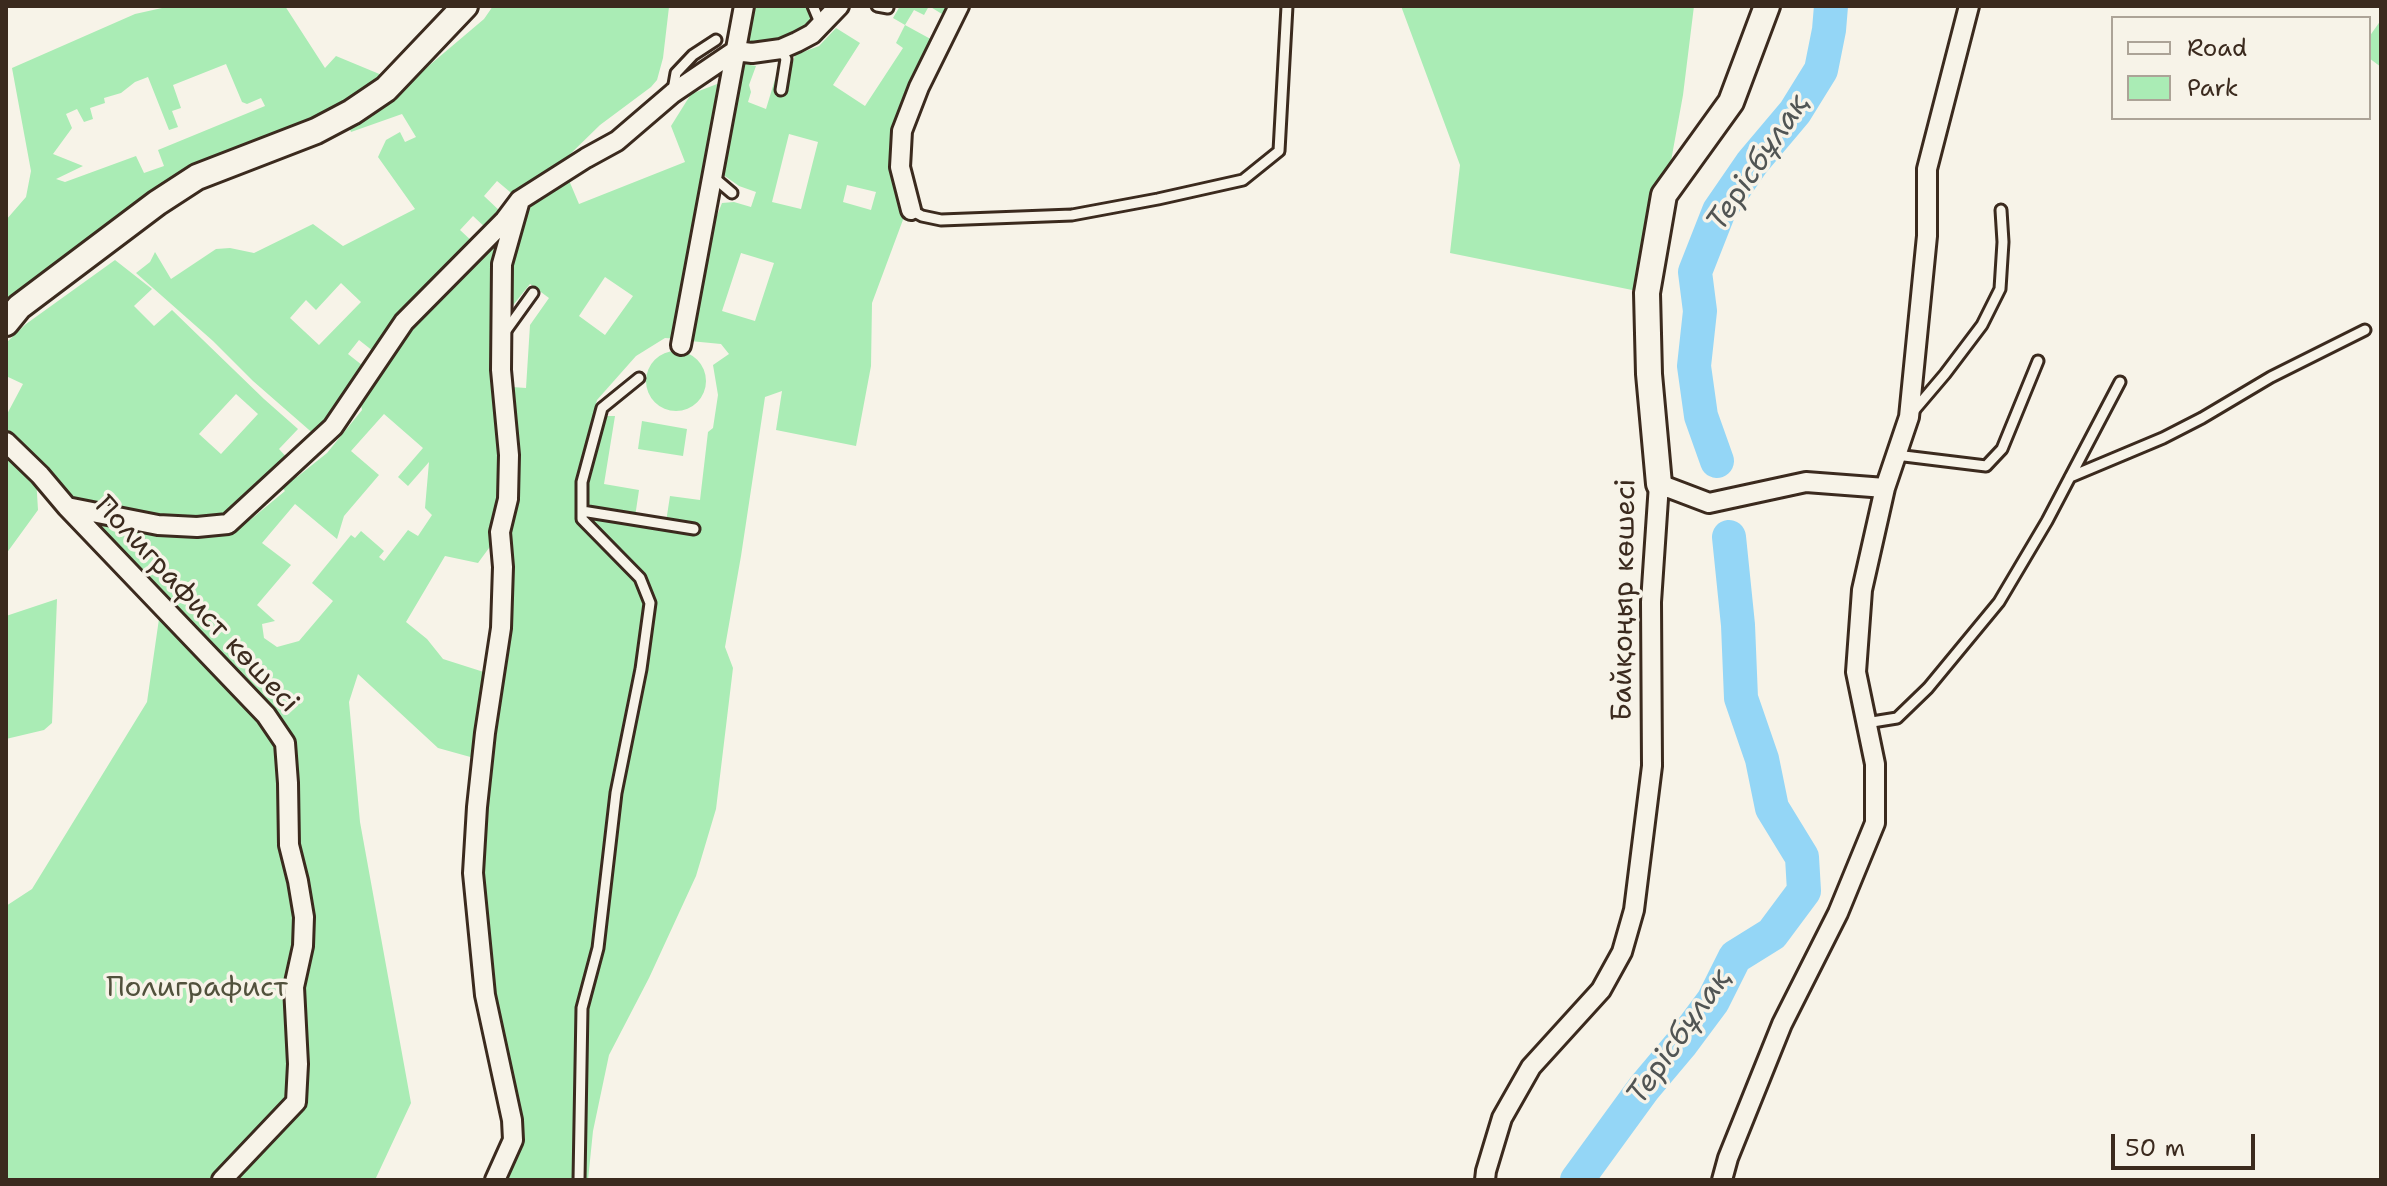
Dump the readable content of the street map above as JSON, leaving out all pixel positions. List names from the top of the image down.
{
  "streets": {
    "street": ["Байқоңыр көшесі", "Полиграфист көшесі"]
  },
  "water": ["Терісбұлақ"],
  "parks": ["Полиграфист"],
  "legend": ["Road", "Park"],
  "scale_bar": "50 m"
}
